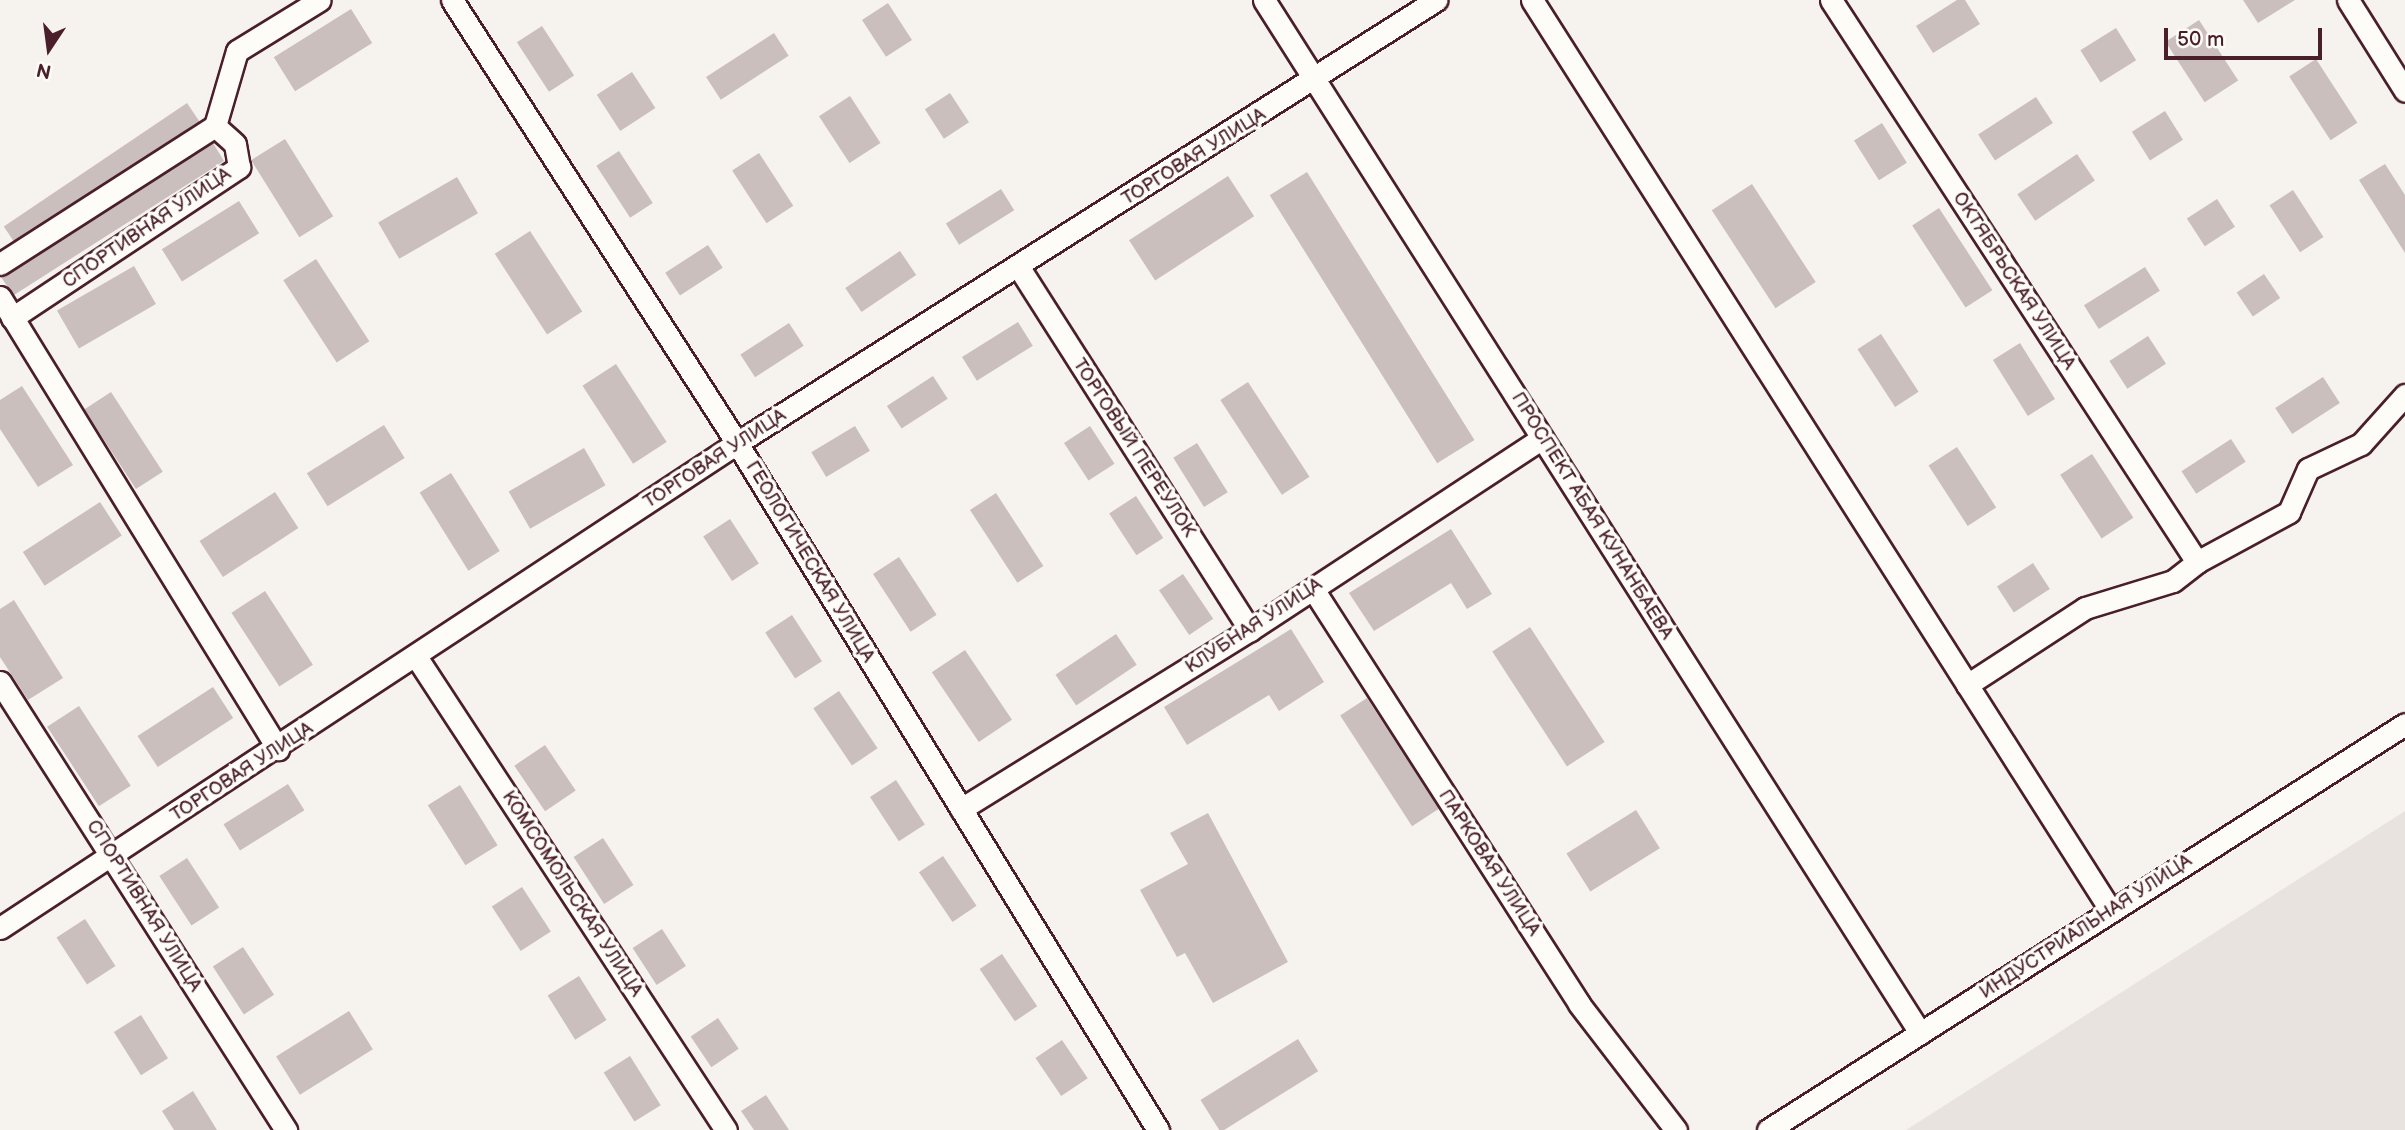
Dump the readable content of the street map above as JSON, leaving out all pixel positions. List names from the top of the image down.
{
  "streets": {
    "street": [
      "ТОРГОВАЯ УЛИЦА",
      "СПОРТИВНАЯ УЛИЦА",
      "ОКТЯБРЬСКАЯ УЛИЦА",
      "ТОРГОВЫЙ ПЕРЕУЛОК",
      "ПРОСПЕКТ АБАЯ КУНАНБАЕВА",
      "ГЕОЛОГИЧЕСКАЯ УЛИЦА",
      "КЛУБНАЯ УЛИЦА",
      "ПАРКОВАЯ УЛИЦА",
      "КОМСОМОЛЬСКАЯ УЛИЦА",
      "ИНДУСТРИАЛЬНАЯ УЛИЦА"
    ]
  },
  "crossings": [
    ["ТОРГОВАЯ УЛИЦА", "СПОРТИВНАЯ УЛИЦА"],
    ["ТОРГОВАЯ УЛИЦА", "ТОРГОВЫЙ ПЕРЕУЛОК"],
    ["ТОРГОВАЯ УЛИЦА", "ПРОСПЕКТ АБАЯ КУНАНБАЕВА"],
    ["ТОРГОВАЯ УЛИЦА", "ГЕОЛОГИЧЕСКАЯ УЛИЦА"],
    ["ТОРГОВАЯ УЛИЦА", "КОМСОМОЛЬСКАЯ УЛИЦА"],
    ["ТОРГОВЫЙ ПЕРЕУЛОК", "КЛУБНАЯ УЛИЦА"],
    ["ПРОСПЕКТ АБАЯ КУНАНБАЕВА", "КЛУБНАЯ УЛИЦА"],
    ["ПРОСПЕКТ АБАЯ КУНАНБАЕВА", "ИНДУСТРИАЛЬНАЯ УЛИЦА"],
    ["ГЕОЛОГИЧЕСКАЯ УЛИЦА", "КЛУБНАЯ УЛИЦА"],
    ["КЛУБНАЯ УЛИЦА", "ПАРКОВАЯ УЛИЦА"]
  ],
  "scale_bar": "50 m",
  "north": "bottom"
}
